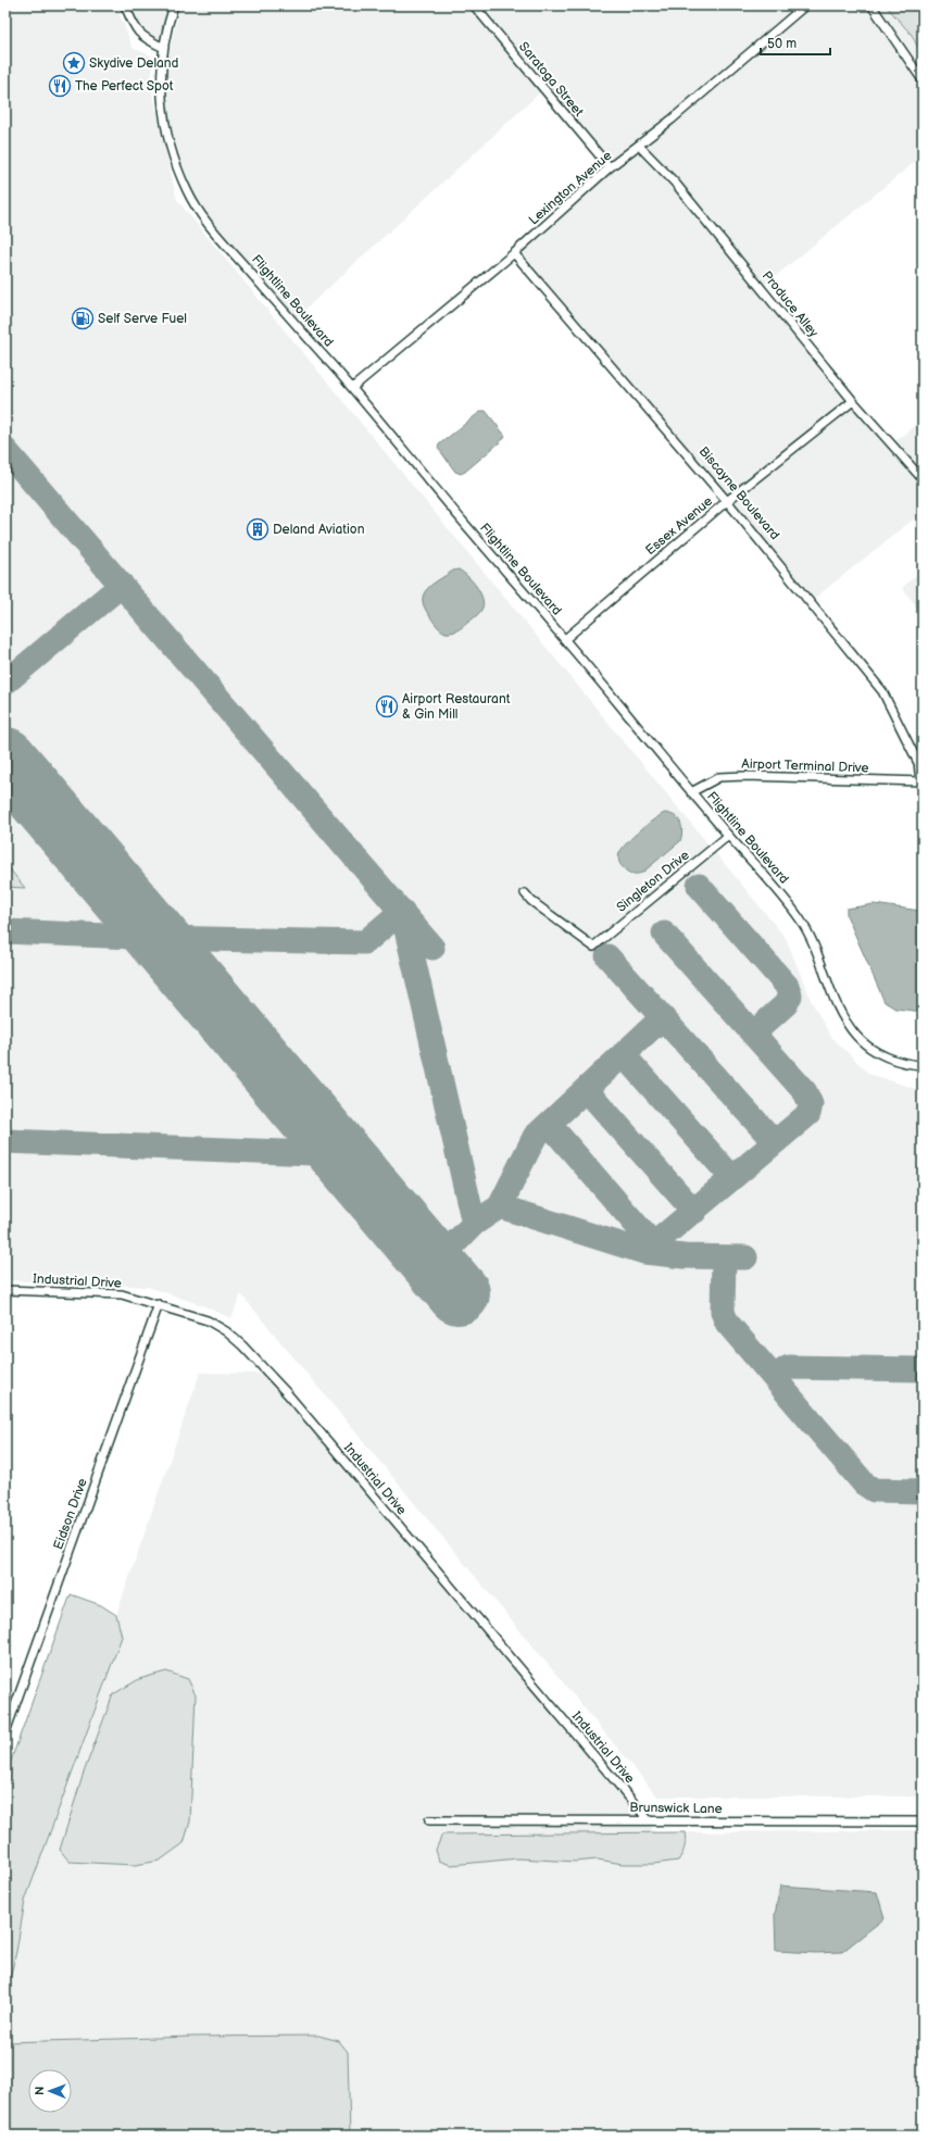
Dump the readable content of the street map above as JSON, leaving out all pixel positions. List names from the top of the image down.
{
  "streets": {
    "street": [
      "Saratoga Street",
      "Lexington Avenue",
      "Flightline Boulevard",
      "Produce Alley",
      "Biscayne Boulevard",
      "Essex Avenue",
      "Airport Terminal Drive",
      "Singleton Drive",
      "Industrial Drive",
      "Eidson Drive",
      "Brunswick Lane"
    ]
  },
  "crossings": [
    ["Saratoga Street", "Lexington Avenue"],
    ["Lexington Avenue", "Flightline Boulevard"],
    ["Lexington Avenue", "Produce Alley"],
    ["Lexington Avenue", "Biscayne Boulevard"],
    ["Flightline Boulevard", "Essex Avenue"],
    ["Flightline Boulevard", "Airport Terminal Drive"],
    ["Flightline Boulevard", "Singleton Drive"],
    ["Produce Alley", "Essex Avenue"],
    ["Biscayne Boulevard", "Essex Avenue"],
    ["Industrial Drive", "Eidson Drive"],
    ["Industrial Drive", "Brunswick Lane"]
  ],
  "places": {
    "place": ["Skydive Deland"],
    "restaurant": ["The Perfect Spot", "Airport Restaurant & Gin Mill"],
    "fuel station": ["Self Serve Fuel"],
    "building": ["Deland Aviation"]
  },
  "scale_bar": "50 m",
  "north": "left"
}
